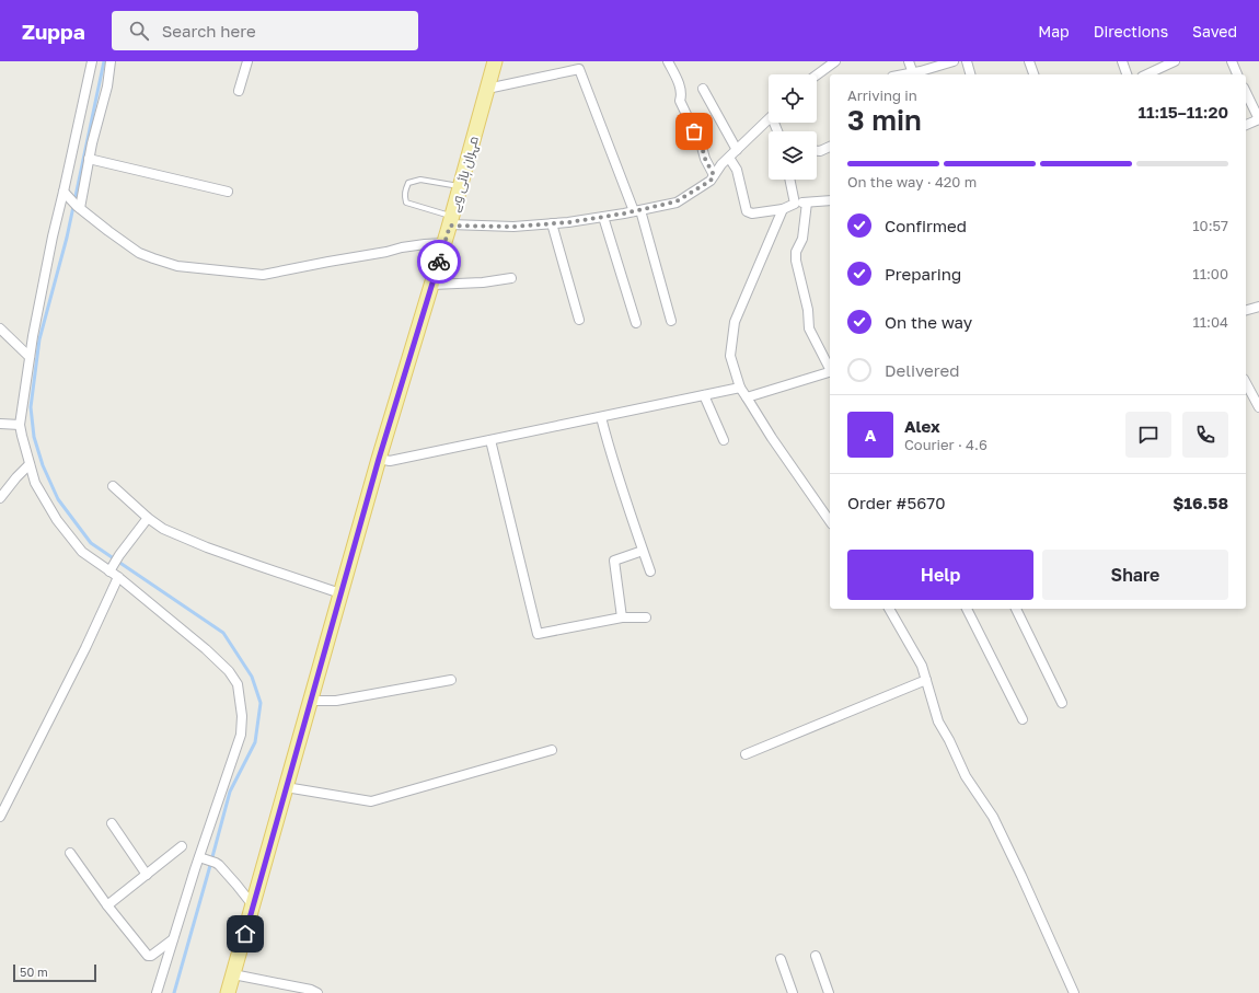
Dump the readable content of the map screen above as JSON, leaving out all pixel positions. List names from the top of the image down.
{
  "streets": {
    "main road": ["مہران ہائی وے"]
  },
  "scale_bar": "50 m",
  "page": {
    "header": "Zuppa",
    "search": "Search here",
    "nav": ["Map", "Directions", "Saved"],
    "heading": ["3 min", "Arriving in", "11:15–11:20"],
    "panel": [
      "Alex",
      "Courier · 4.6",
      "Order #5670",
      "$16.58"
    ],
    "bar": "On the way · 420 m",
    "list": [
      ["Confirmed", "10:57"],
      ["Preparing", "11:00"],
      ["On the way", "11:04"],
      "Delivered"
    ],
    "round": "A",
    "buttons": ["Help", "Share"],
    "scale": "50 m"
  }
}
